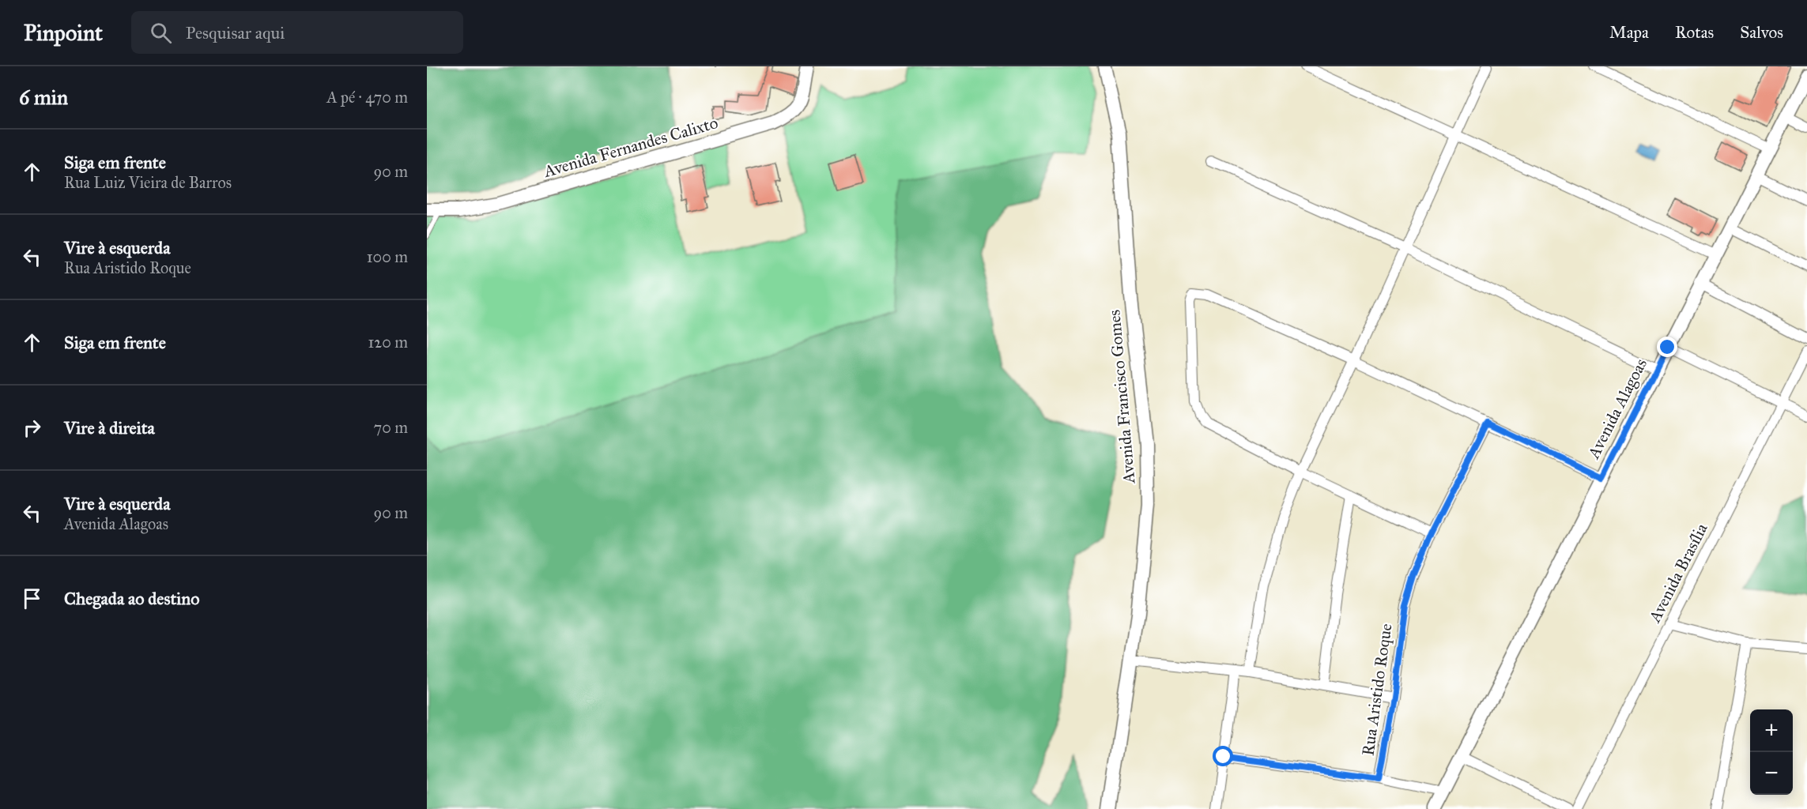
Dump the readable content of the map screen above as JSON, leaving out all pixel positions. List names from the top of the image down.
{
  "streets": {
    "street": [
      "Avenida Fernandes Calixto",
      "Avenida Francisco Gomes",
      "Avenida Alagoas",
      "Avenida Brasília",
      "Rua Aristido Roque"
    ]
  },
  "page": {
    "header": "Pinpoint",
    "search": "Pesquisar aqui",
    "nav": ["Mapa", "Rotas", "Salvos"],
    "heading": ["6 min", "A pé · 470 m"],
    "list": [
      ["Siga em frente", "Rua Luiz Vieira de Barros", "90 m"],
      ["Vire à esquerda", "Rua Aristido Roque", "100 m"],
      ["Siga em frente", "120 m"],
      ["Vire à direita", "70 m"],
      ["Vire à esquerda", "Avenida Alagoas", "90 m"],
      "Chegada ao destino"
    ],
    "map_buttons": ["+", "−"]
  }
}
